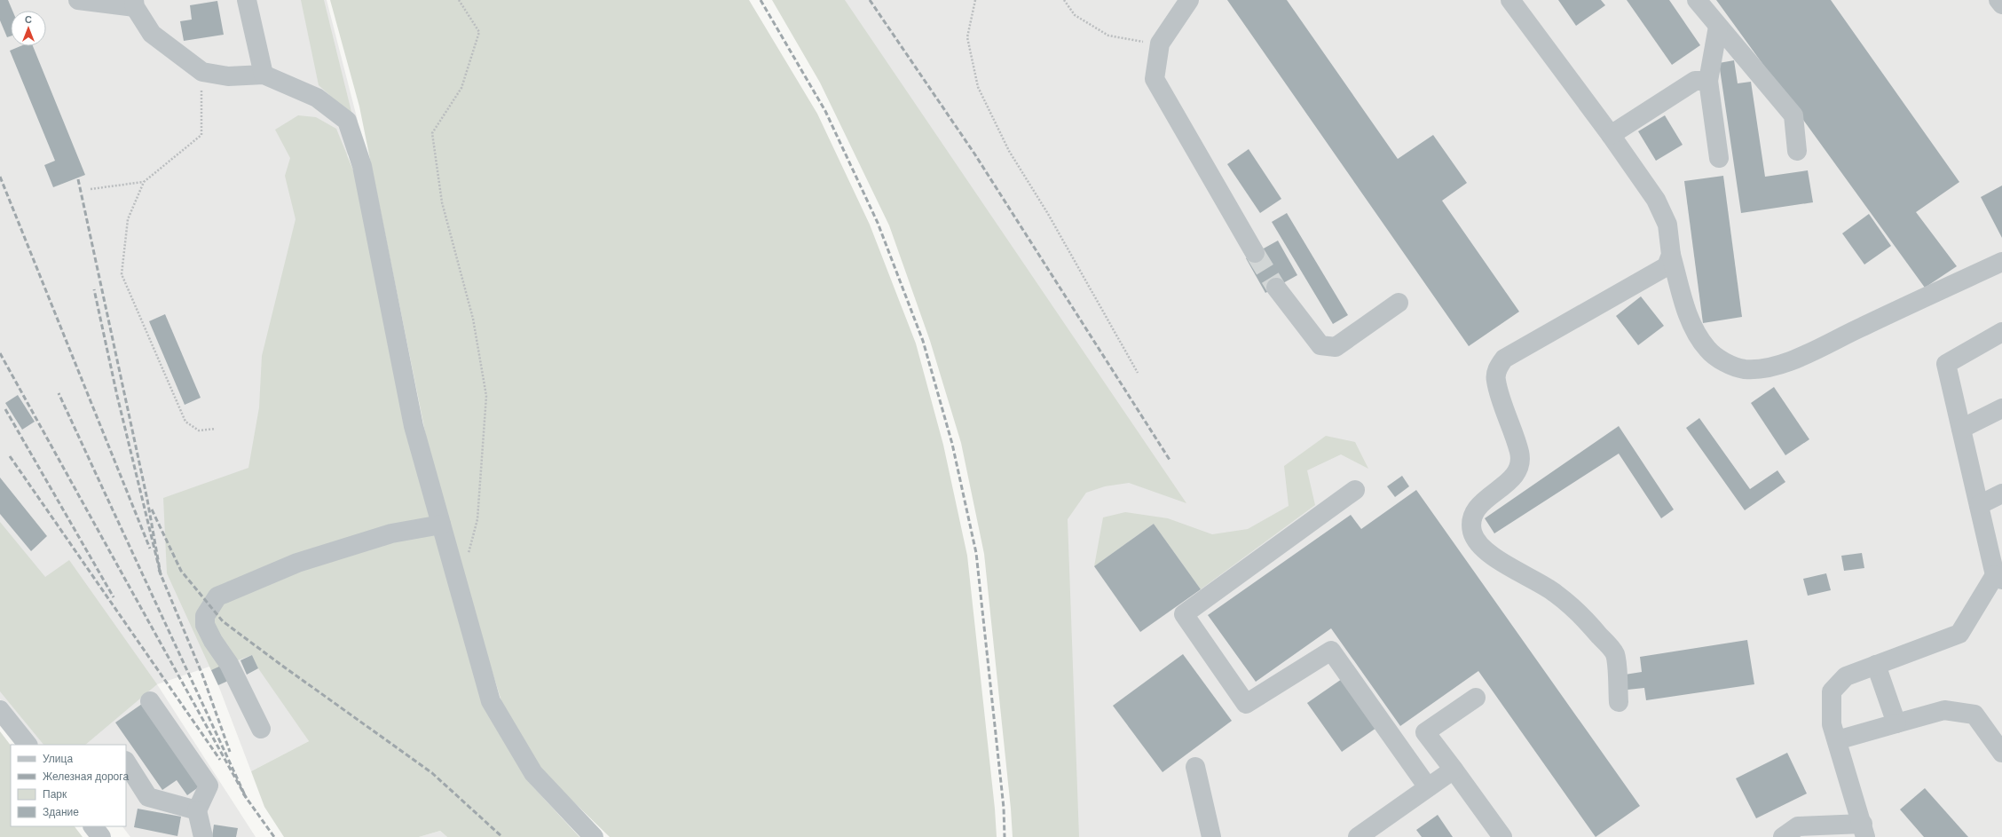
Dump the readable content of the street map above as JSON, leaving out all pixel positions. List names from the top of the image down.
{
  "legend": [
    "Улица",
    "Железная дорога",
    "Парк",
    "Здание"
  ],
  "north": "top"
}
